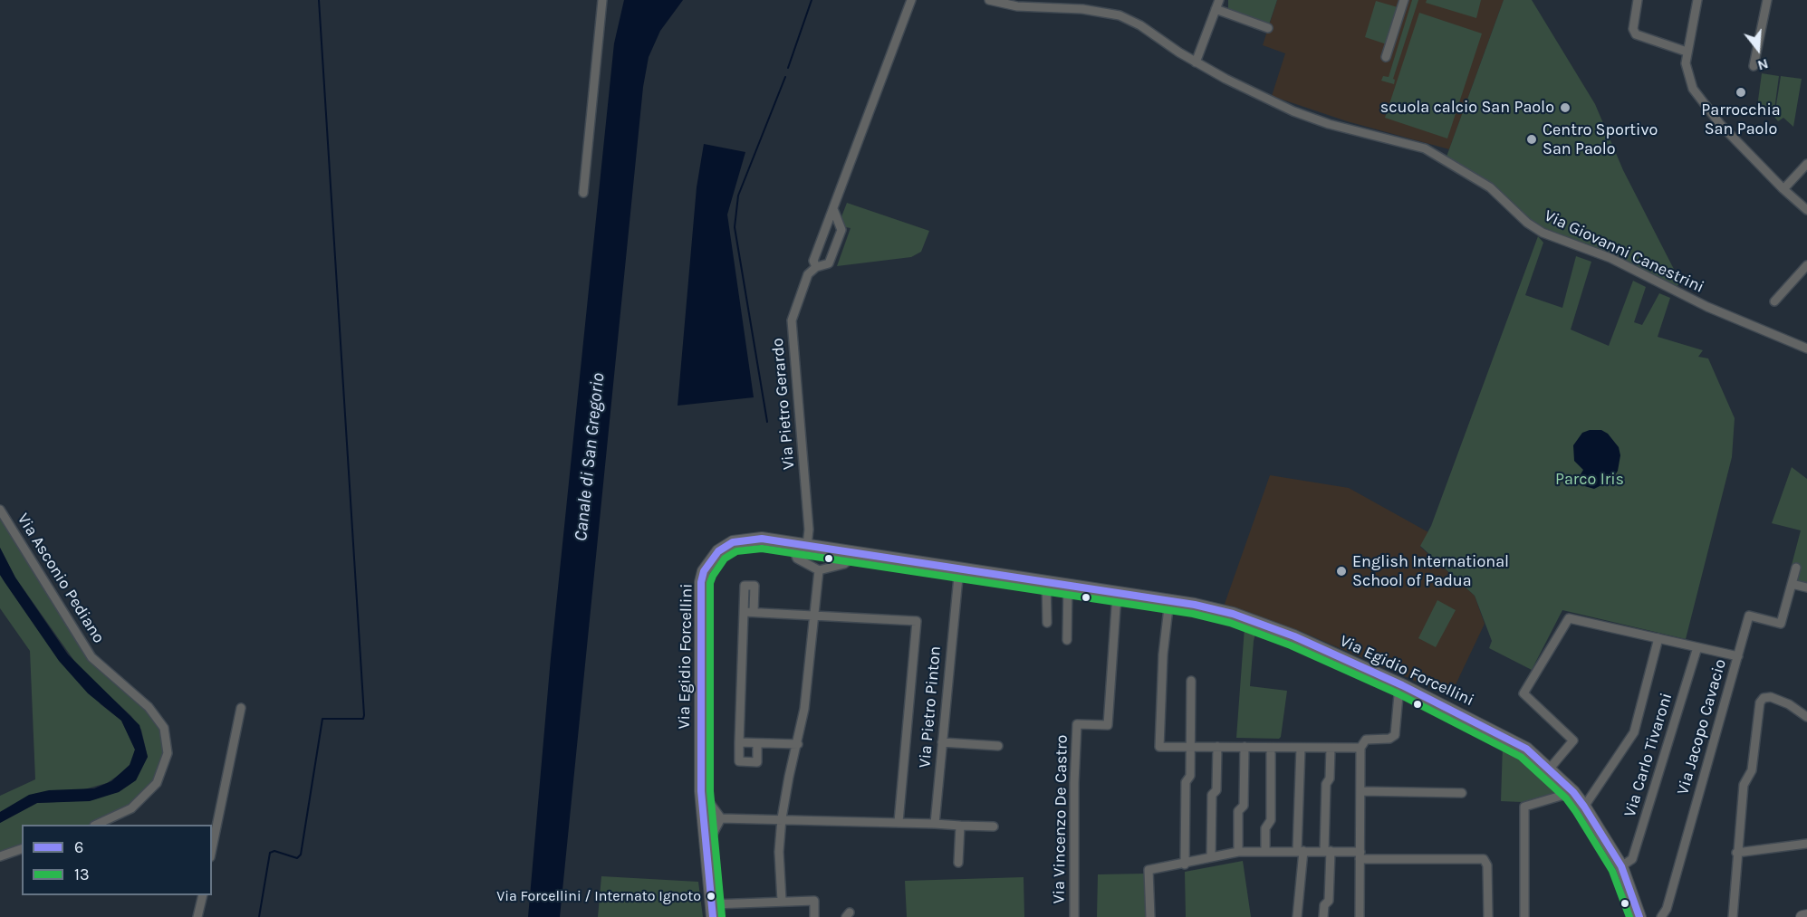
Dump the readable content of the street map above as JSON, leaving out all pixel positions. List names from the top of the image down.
{
  "streets": {
    "street": [
      "Via Giovanni Canestrini",
      "Via Pietro Gerardo",
      "Via Asconio Pediano",
      "Via Egidio Forcellini",
      "Via Pietro Pinton",
      "Via Jacopo Cavacio",
      "Via Carlo Tivaroni",
      "Via Vincenzo De Castro"
    ]
  },
  "crossings": [
    ["Via Pietro Gerardo", "Via Egidio Forcellini"],
    ["Via Egidio Forcellini", "Via Pietro Pinton"],
    ["Via Egidio Forcellini", "Via Carlo Tivaroni"],
    ["Via Egidio Forcellini", "Via Vincenzo De Castro"]
  ],
  "water": ["Canale di San Gregorio"],
  "parks": ["Parco Iris"],
  "places": [
    "Parrocchia San Paolo",
    "scuola calcio San Paolo",
    "Centro Sportivo San Paolo",
    "English International School of Padua",
    "Via Forcellini / Internato Ignoto"
  ],
  "lines": ["transit line 6", "transit line 13"],
  "legend": ["6", "13"],
  "north": "bottom"
}
